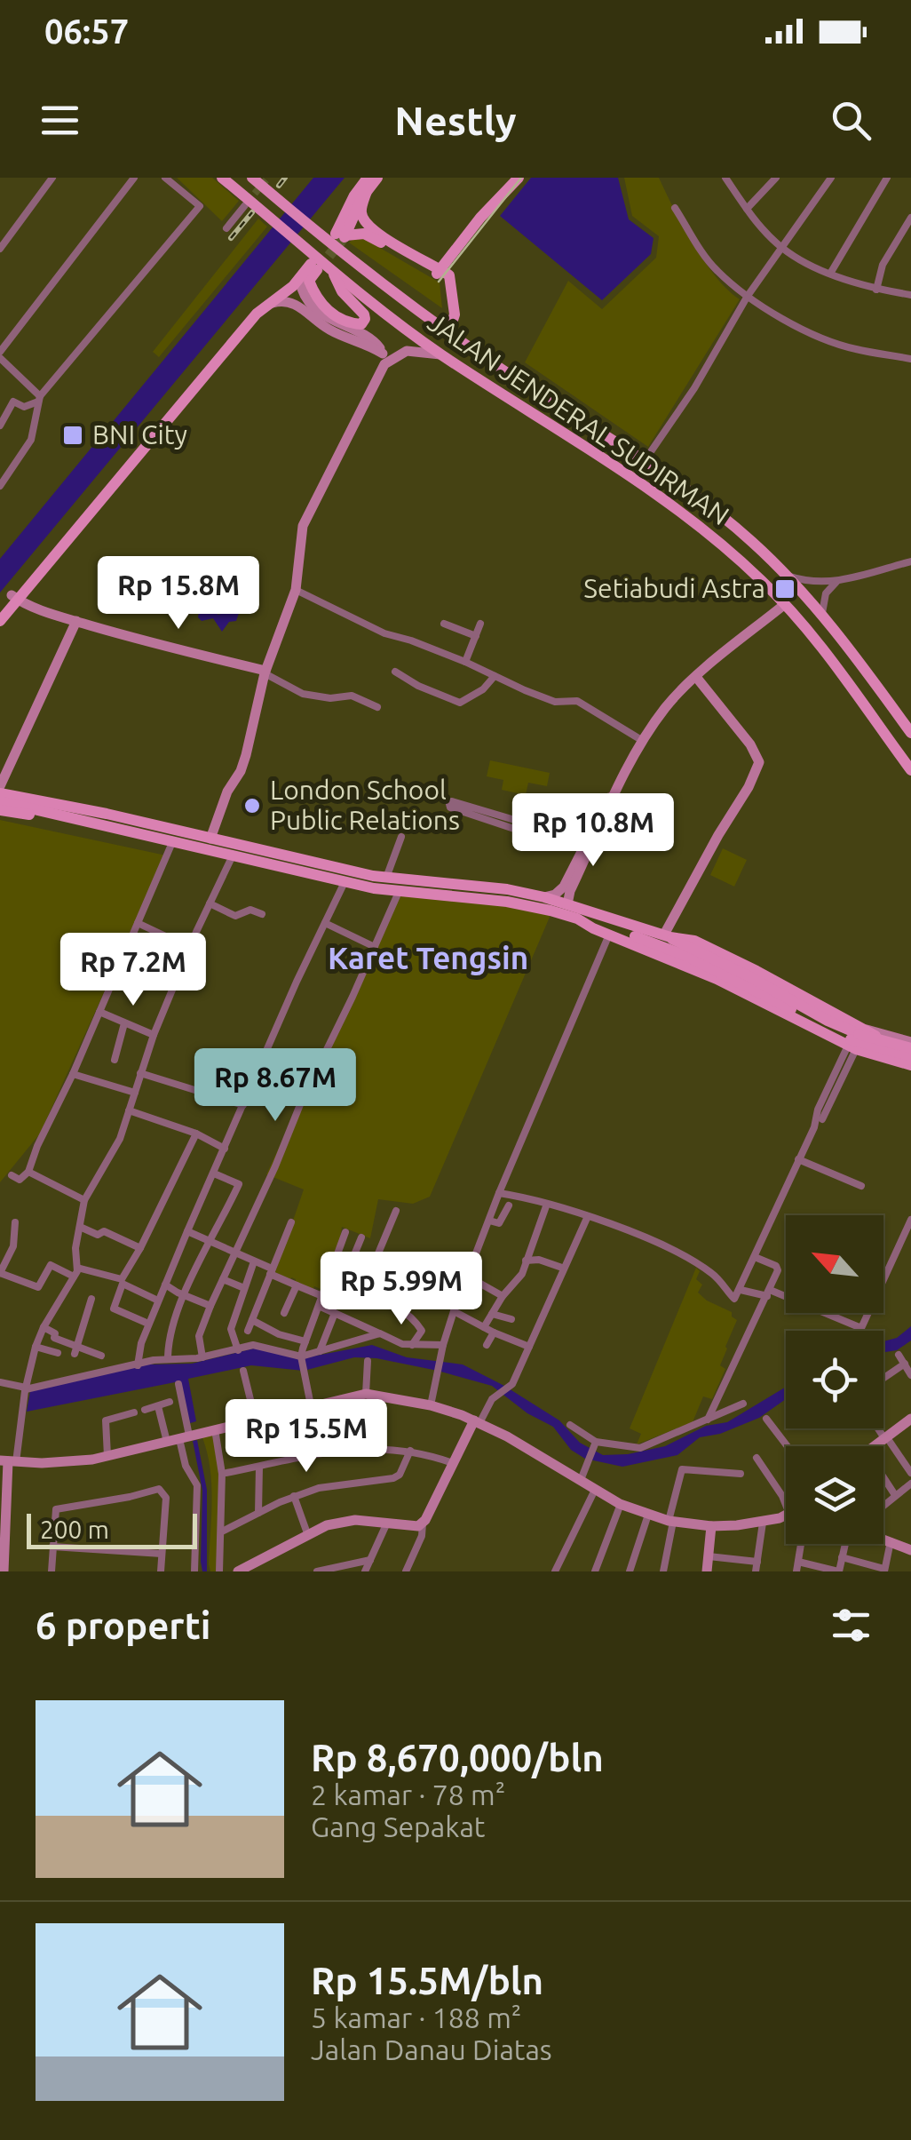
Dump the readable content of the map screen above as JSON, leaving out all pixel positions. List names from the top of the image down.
{
  "streets": {
    "main road": ["JALAN JENDERAL SUDIRMAN"]
  },
  "districts": ["Karet Tengsin"],
  "places": {
    "transit": ["BNI City", "Setiabudi Astra"],
    "other": ["London School Public Relations"]
  },
  "scale_bar": "200 m",
  "north": "top left",
  "page": {
    "status": "06:57",
    "header": "Nestly",
    "price": [
      "Rp 15.8M",
      "Rp 10.8M",
      "Rp 7.2M",
      "Rp 8.67M",
      "Rp 5.99M",
      "Rp 15.5M"
    ],
    "scale": "200 m",
    "heading": "6 properti",
    "list": [
      {
        "name": "Rp 8,670,000/bln",
        "note": "2 kamar · 78 m² · Gang Sepakat"
      },
      {
        "name": "Rp 15.5M/bln",
        "note": "5 kamar · 188 m² · Jalan Danau Diatas"
      }
    ]
  }
}
